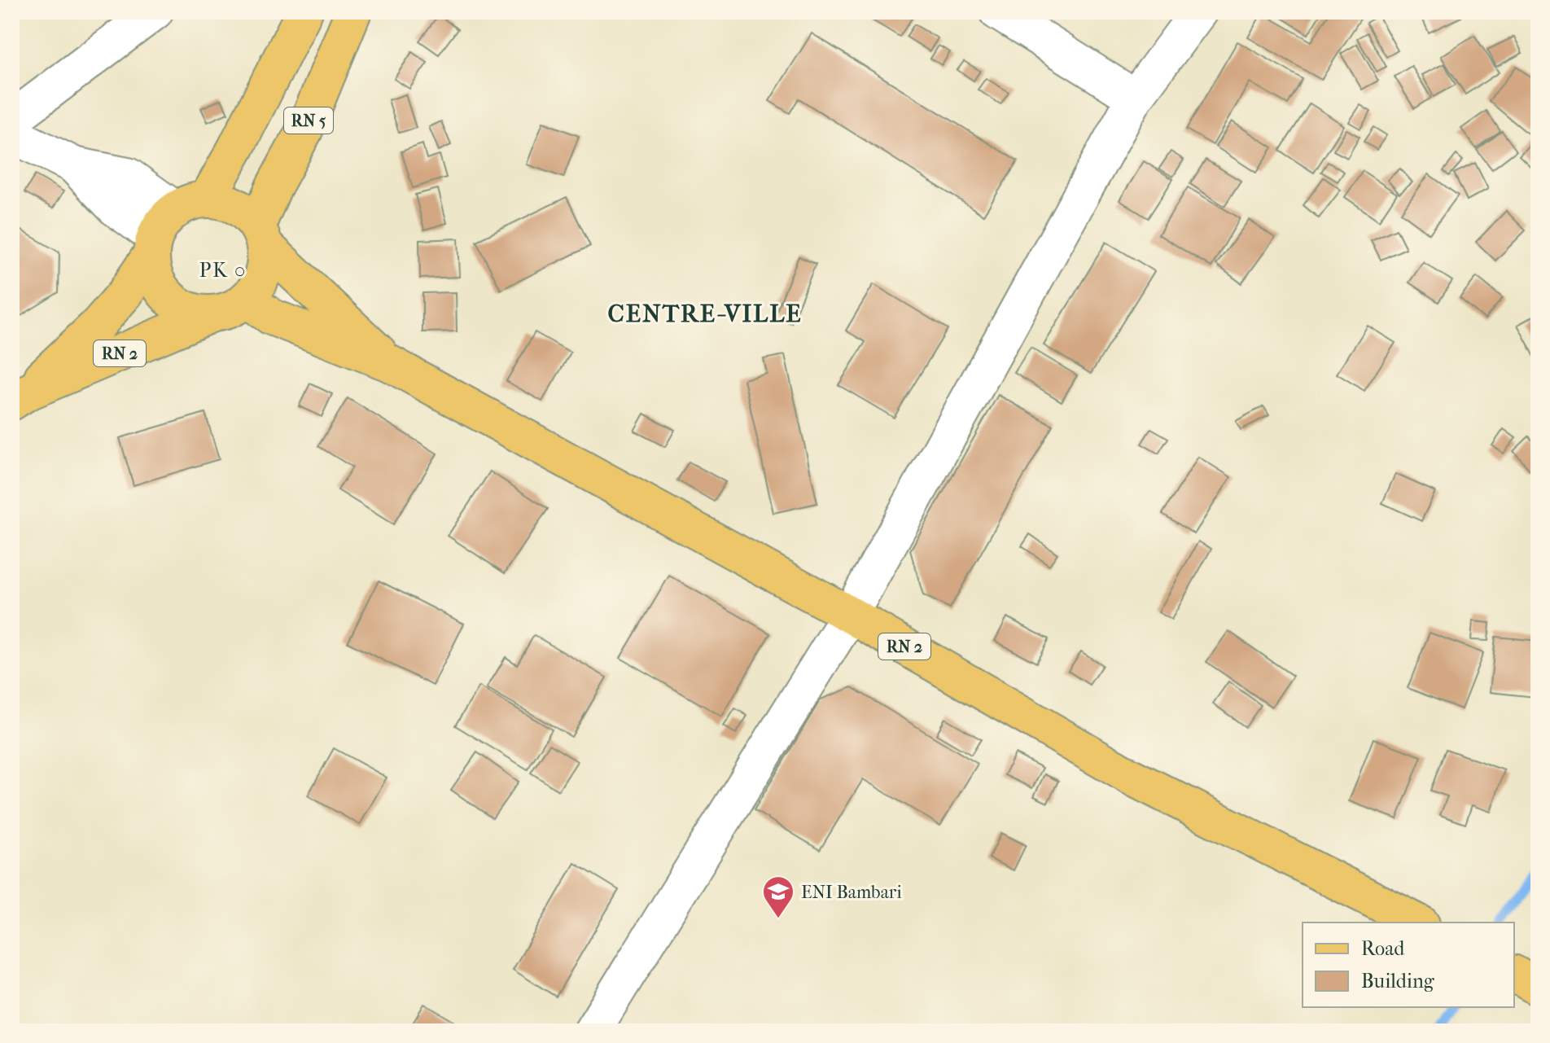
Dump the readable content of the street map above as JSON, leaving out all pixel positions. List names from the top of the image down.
{
  "streets": {
    "main road": ["RN 5", "RN 2"]
  },
  "crossings": [
    ["RN 5", "RN 2"]
  ],
  "districts": ["PK 0", "CENTRE-VILLE"],
  "places": {
    "school or university": ["ENI Bambari"]
  },
  "legend": ["Road", "Building"]
}
